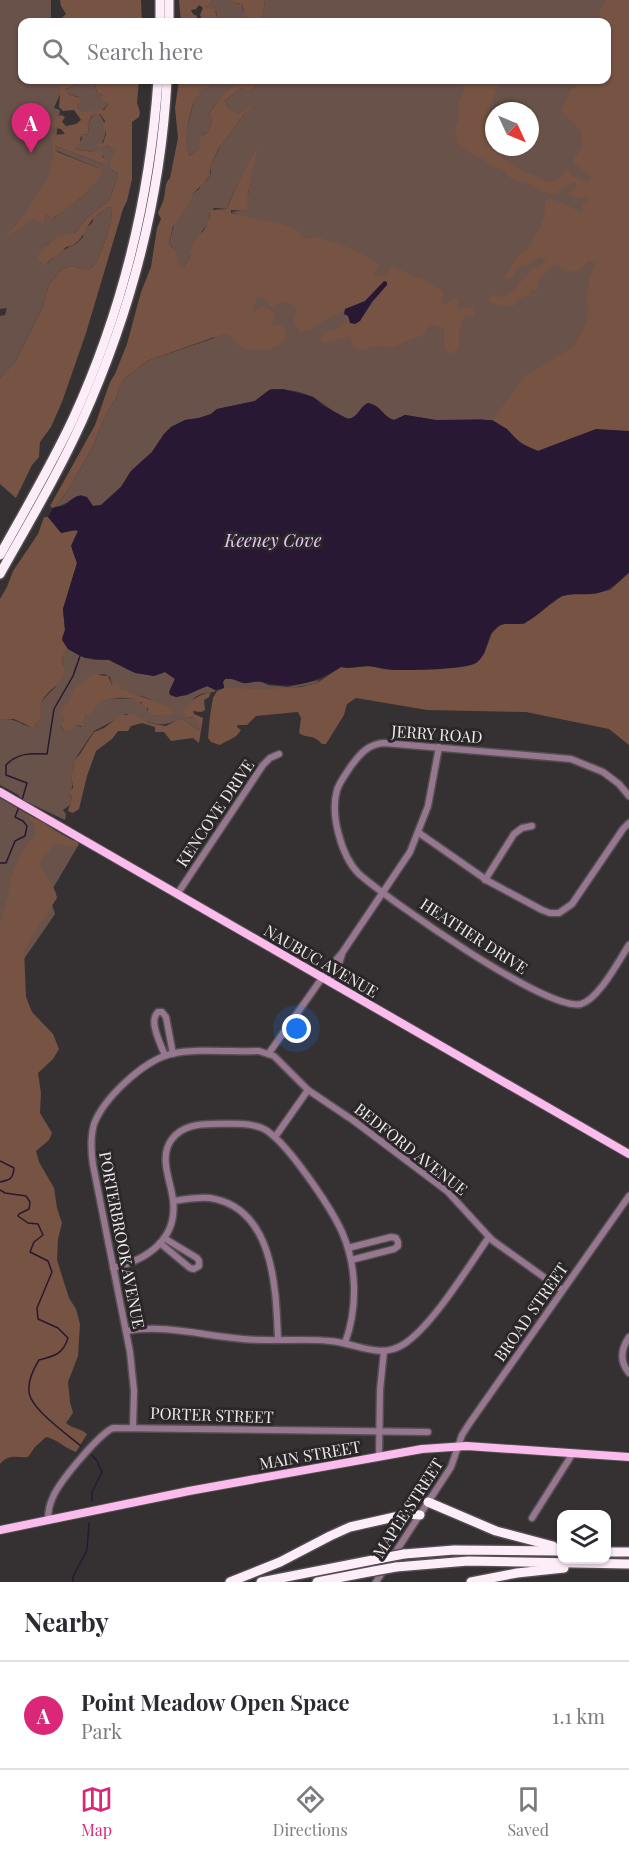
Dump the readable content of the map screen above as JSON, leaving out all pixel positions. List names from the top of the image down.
{
  "streets": {
    "main road": ["NAUBUC AVENUE", "MAIN STREET"],
    "street": [
      "JERRY ROAD",
      "KENCOVE DRIVE",
      "HEATHER DRIVE",
      "BEDFORD AVENUE",
      "PORTERBROOK AVENUE",
      "BROAD STREET",
      "PORTER STREET",
      "MAPLE STREET"
    ]
  },
  "crossings": [
    ["JERRY ROAD", "HEATHER DRIVE"],
    ["KENCOVE DRIVE", "NAUBUC AVENUE"],
    ["BEDFORD AVENUE", "PORTERBROOK AVENUE"],
    ["BEDFORD AVENUE", "BROAD STREET"],
    ["PORTERBROOK AVENUE", "PORTER STREET"],
    ["BROAD STREET", "MAIN STREET"],
    ["BROAD STREET", "MAPLE STREET"],
    ["PORTER STREET", "MAIN STREET"],
    ["MAIN STREET", "MAPLE STREET"]
  ],
  "water": ["Keeney Cove"],
  "north": "bottom right",
  "page": {
    "search": "Search here",
    "pins": "A",
    "heading": "Nearby",
    "list": [
      {
        "mark": "A",
        "name": "Point Meadow Open Space",
        "note": "Park",
        "value": "1.1 km"
      }
    ],
    "nav": ["Map", "Directions", "Saved"]
  }
}
